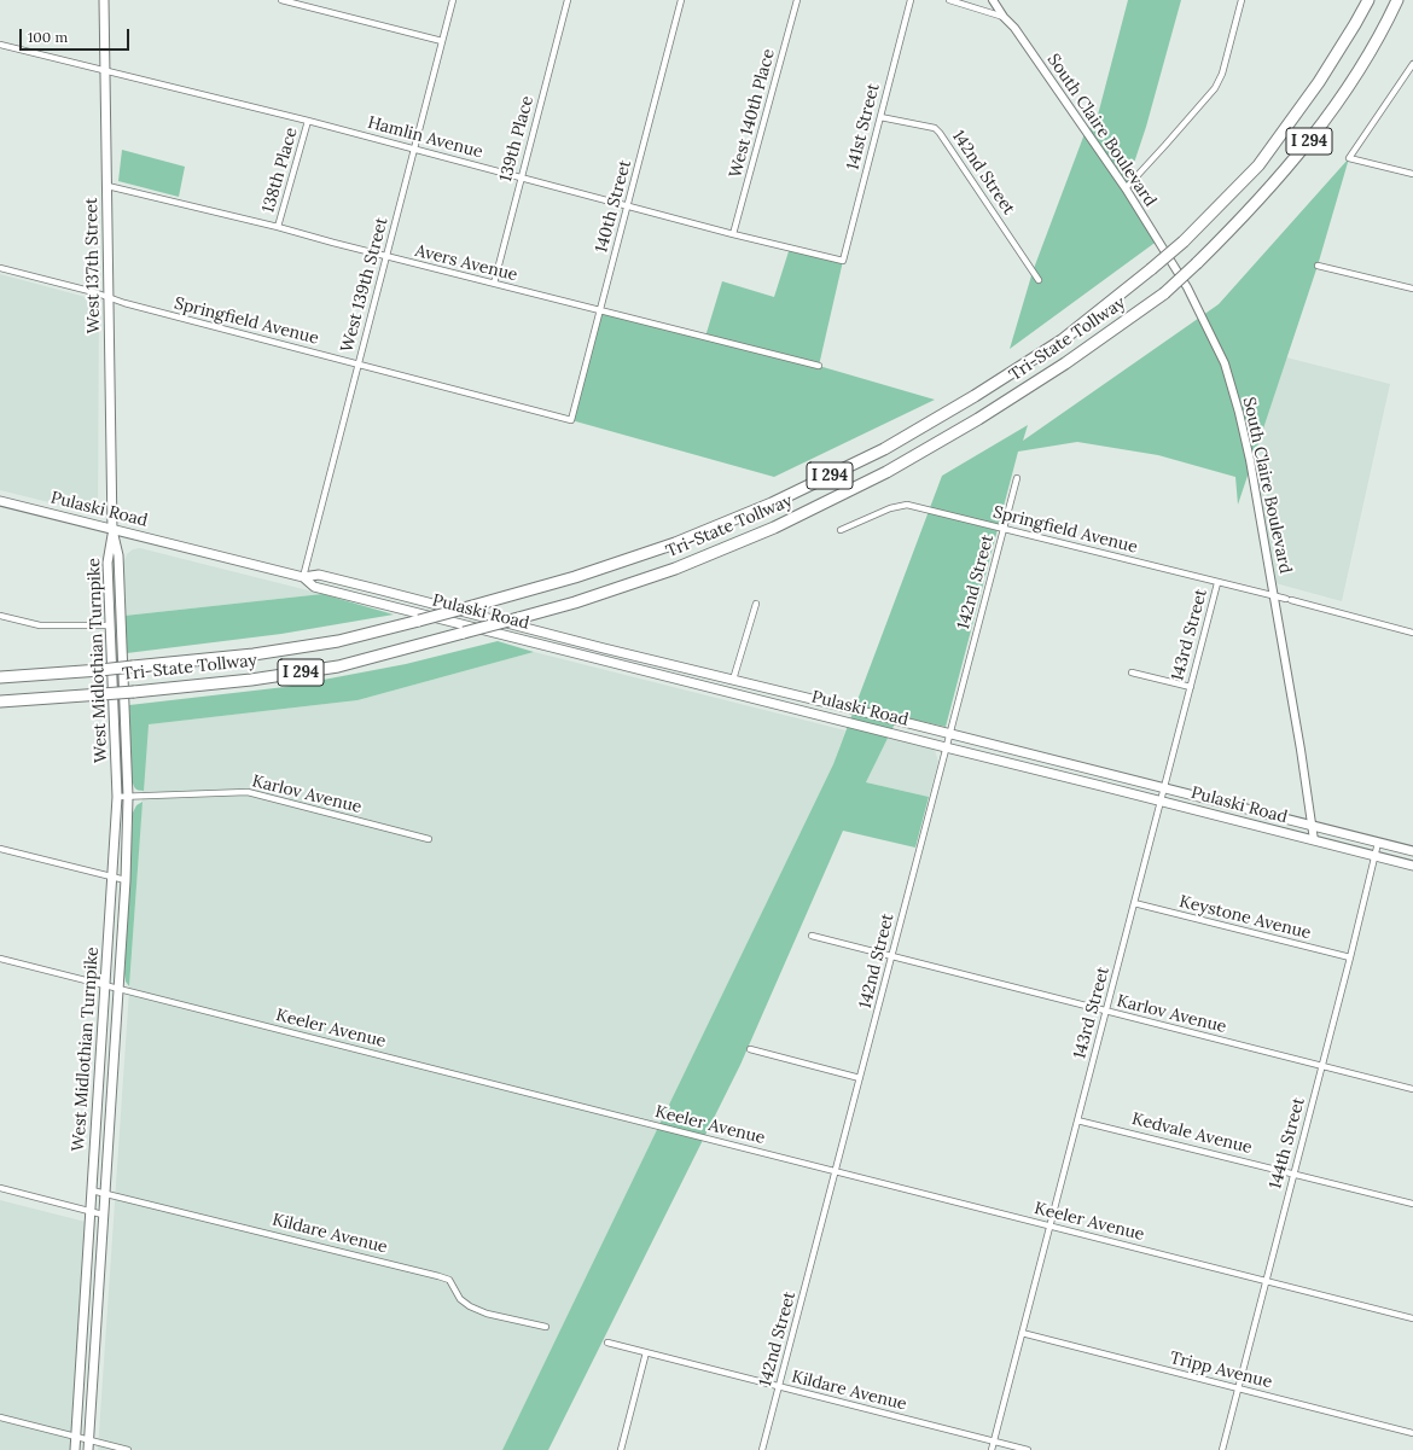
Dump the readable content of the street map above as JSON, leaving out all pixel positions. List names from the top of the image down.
{
  "streets": {
    "highway": ["I 294", "Tri-State Tollway"],
    "main road": ["West 137th Street", "Pulaski Road", "West Midlothian Turnpike"],
    "street": [
      "West 140th Place",
      "141st Street",
      "South Claire Boulevard",
      "Hamlin Avenue",
      "139th Place",
      "138th Place",
      "142nd Street",
      "140th Street",
      "Avers Avenue",
      "West 139th Street",
      "Springfield Avenue",
      "143rd Street",
      "Karlov Avenue",
      "Keystone Avenue",
      "Keeler Avenue",
      "Kedvale Avenue",
      "144th Street",
      "Kildare Avenue",
      "Tripp Avenue"
    ]
  },
  "crossings": [
    ["West 140th Place", "Hamlin Avenue"],
    ["141st Street", "Hamlin Avenue"],
    ["141st Street", "142nd Street"],
    ["South Claire Boulevard", "Springfield Avenue"],
    ["South Claire Boulevard", "Pulaski Road"],
    ["Hamlin Avenue", "139th Place"],
    ["Hamlin Avenue", "138th Place"],
    ["Hamlin Avenue", "140th Street"],
    ["Hamlin Avenue", "West 137th Street"],
    ["Hamlin Avenue", "West 139th Street"],
    ["139th Place", "Avers Avenue"],
    ["138th Place", "Avers Avenue"],
    ["142nd Street", "Springfield Avenue"],
    ["142nd Street", "Pulaski Road"],
    ["142nd Street", "Karlov Avenue"],
    ["142nd Street", "Keeler Avenue"],
    ["142nd Street", "Kildare Avenue"],
    ["140th Street", "Avers Avenue"],
    ["140th Street", "Springfield Avenue"],
    ["Avers Avenue", "West 137th Street"],
    ["Avers Avenue", "West 139th Street"],
    ["West 137th Street", "Springfield Avenue"],
    ["West 137th Street", "Pulaski Road"],
    ["West 137th Street", "West Midlothian Turnpike"],
    ["West 139th Street", "Springfield Avenue"],
    ["West 139th Street", "Pulaski Road"],
    ["Springfield Avenue", "143rd Street"],
    ["Pulaski Road", "143rd Street"],
    ["Pulaski Road", "West Midlothian Turnpike"],
    ["Pulaski Road", "144th Street"],
    ["143rd Street", "Karlov Avenue"],
    ["143rd Street", "Keystone Avenue"],
    ["143rd Street", "Keeler Avenue"],
    ["143rd Street", "Kedvale Avenue"],
    ["143rd Street", "Kildare Avenue"],
    ["143rd Street", "Tripp Avenue"],
    ["West Midlothian Turnpike", "Karlov Avenue"],
    ["West Midlothian Turnpike", "Keeler Avenue"],
    ["West Midlothian Turnpike", "Kildare Avenue"],
    ["Karlov Avenue", "144th Street"],
    ["Keystone Avenue", "144th Street"],
    ["Keeler Avenue", "144th Street"],
    ["Kedvale Avenue", "144th Street"],
    ["144th Street", "Tripp Avenue"]
  ],
  "scale_bar": "100 m"
}
